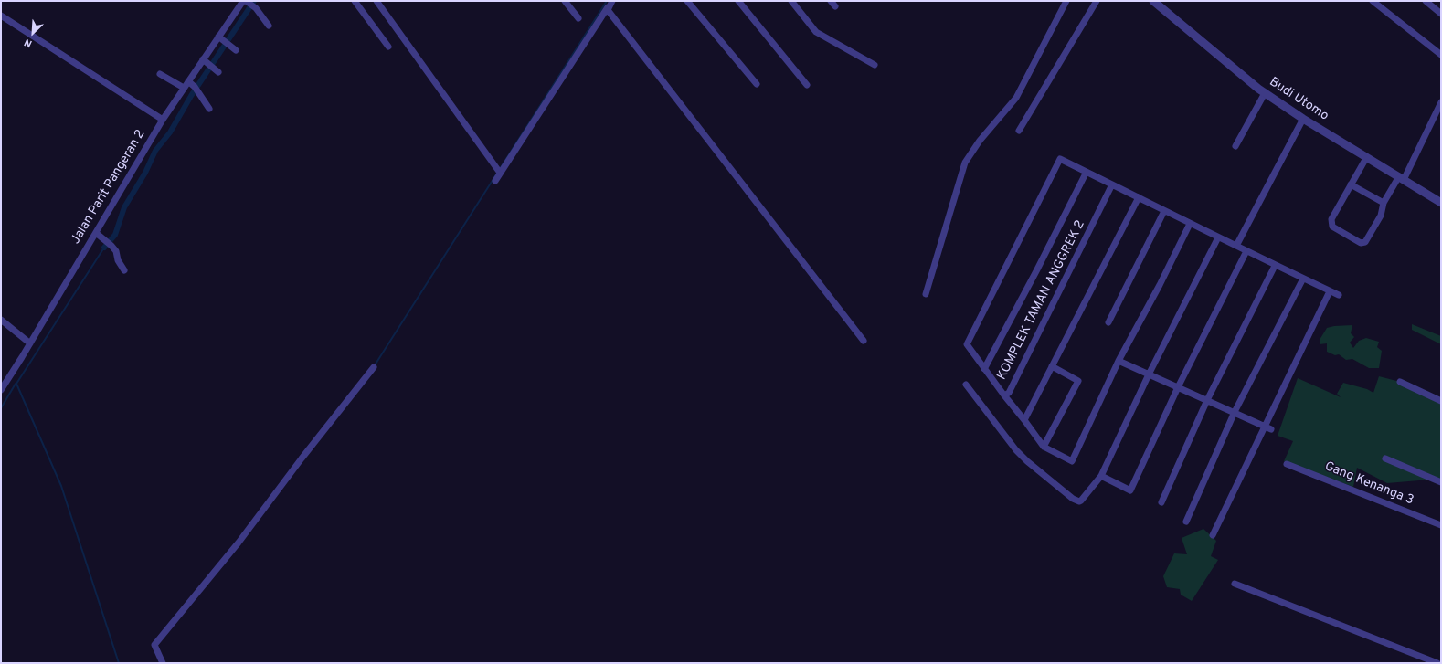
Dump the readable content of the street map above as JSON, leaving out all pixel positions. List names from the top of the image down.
{
  "streets": {
    "street": [
      "Budi Utomo",
      "Jalan Parit Pangeran 2",
      "KOMPLEK TAMAN ANGGREK 2",
      "Gang Kenanga 3"
    ]
  },
  "north": "bottom left"
}
